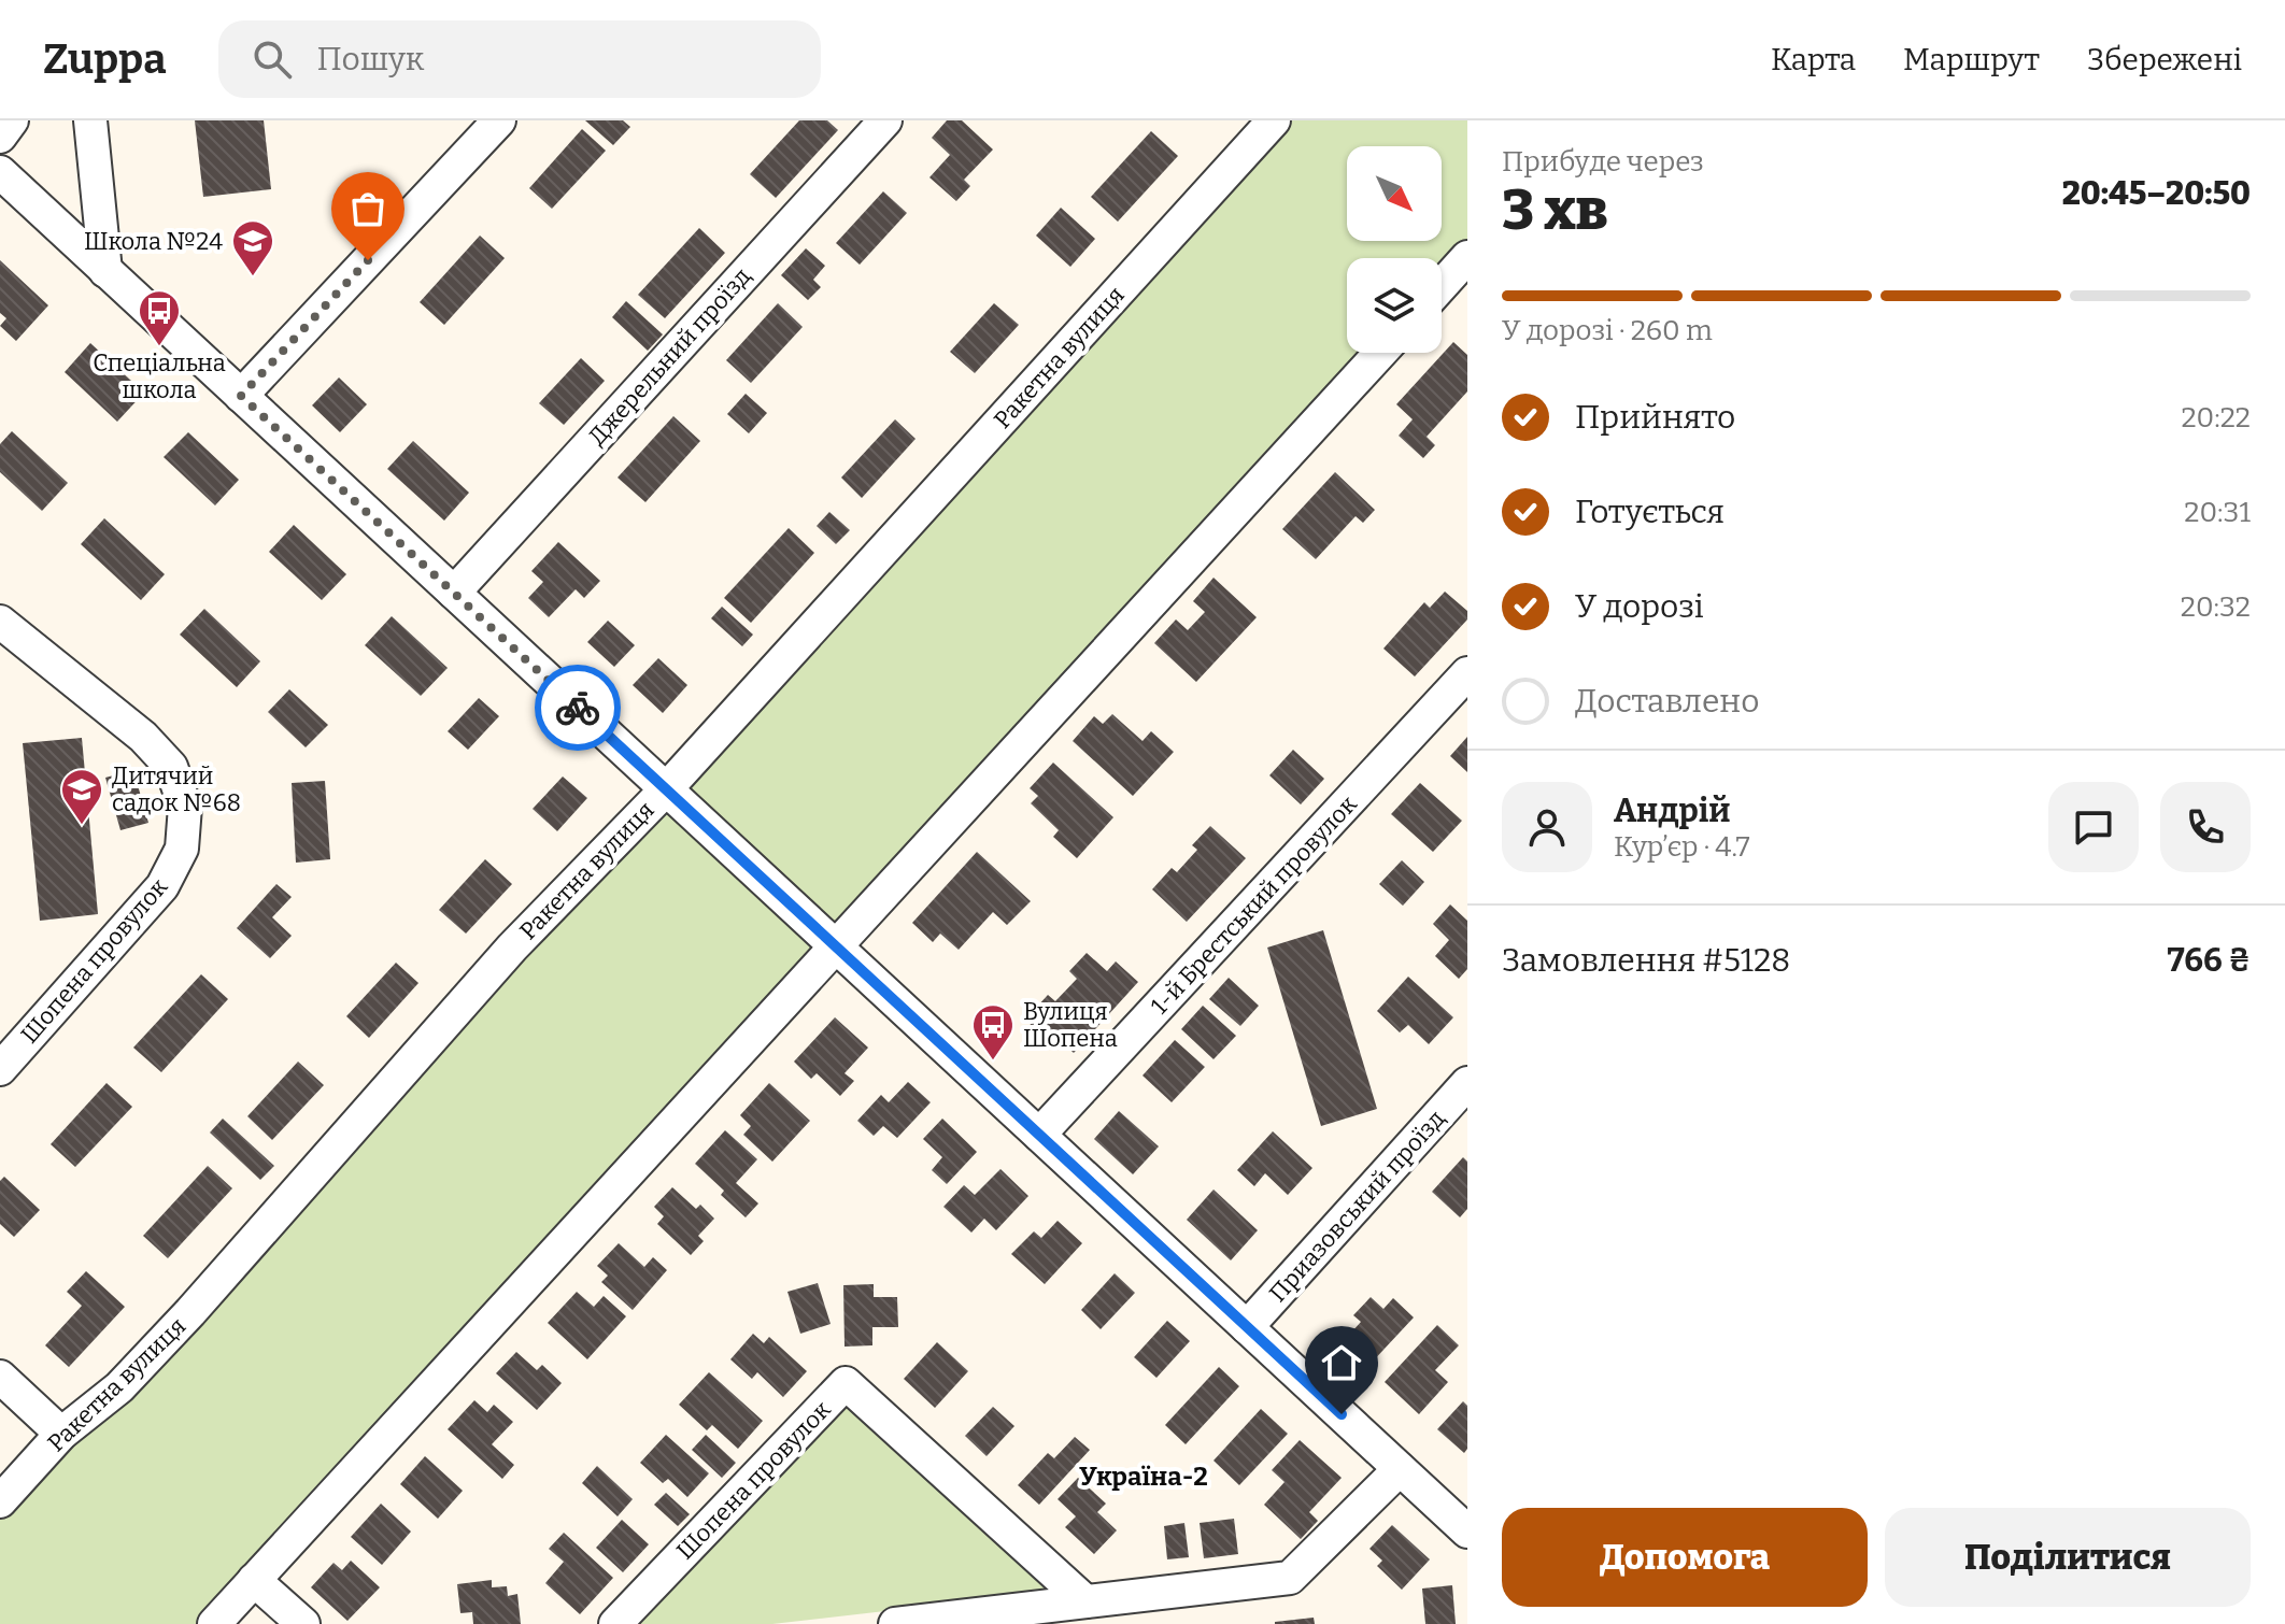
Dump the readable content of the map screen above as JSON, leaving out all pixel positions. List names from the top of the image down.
{
  "streets": {
    "street": [
      "Джерельний проїзд",
      "Ракетна вулиця",
      "1-й Брестський провулок",
      "Шопена провулок",
      "Приазовський проїзд"
    ]
  },
  "districts": ["Україна-2"],
  "places": {
    "school or university": ["Школа №24", "Дитячий садок №68"],
    "bus stop": ["Спеціальна школа", "Вулиця Шопена"]
  },
  "north": "bottom right",
  "page": {
    "header": "Zuppa",
    "search": "Пошук",
    "nav": ["Карта", "Маршрут", "Збережені"],
    "heading": ["3 хв", "Прибуде через", "20:45–20:50"],
    "panel": [
      "Андрій",
      "Кур’єр · 4.7",
      "Замовлення #5128",
      "766 ₴"
    ],
    "bar": "У дорозі · 260 m",
    "list": [
      ["Прийнято", "20:22"],
      ["Готується", "20:31"],
      ["У дорозі", "20:32"],
      "Доставлено"
    ],
    "buttons": ["Допомога", "Поділитися"]
  }
}
